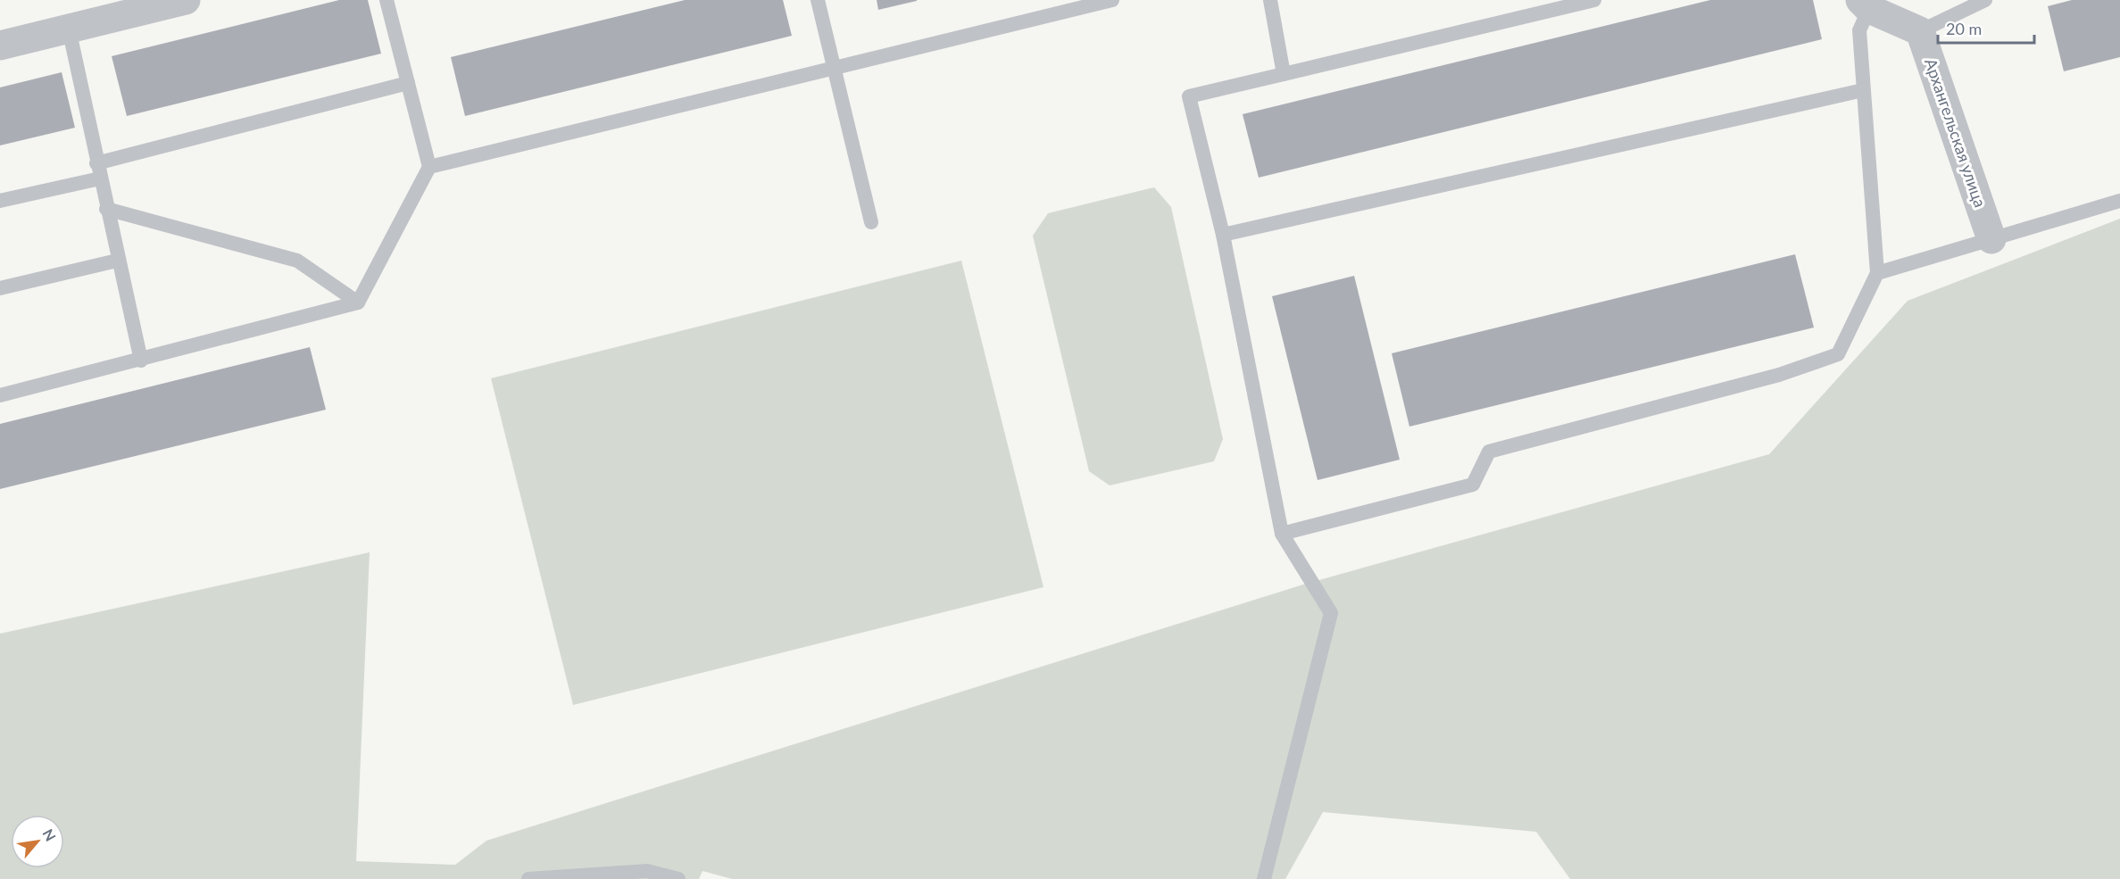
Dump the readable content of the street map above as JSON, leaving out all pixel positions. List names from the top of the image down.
{
  "streets": {
    "street": ["Архангельская улица"]
  },
  "scale_bar": "20 m",
  "north": "top right"
}
